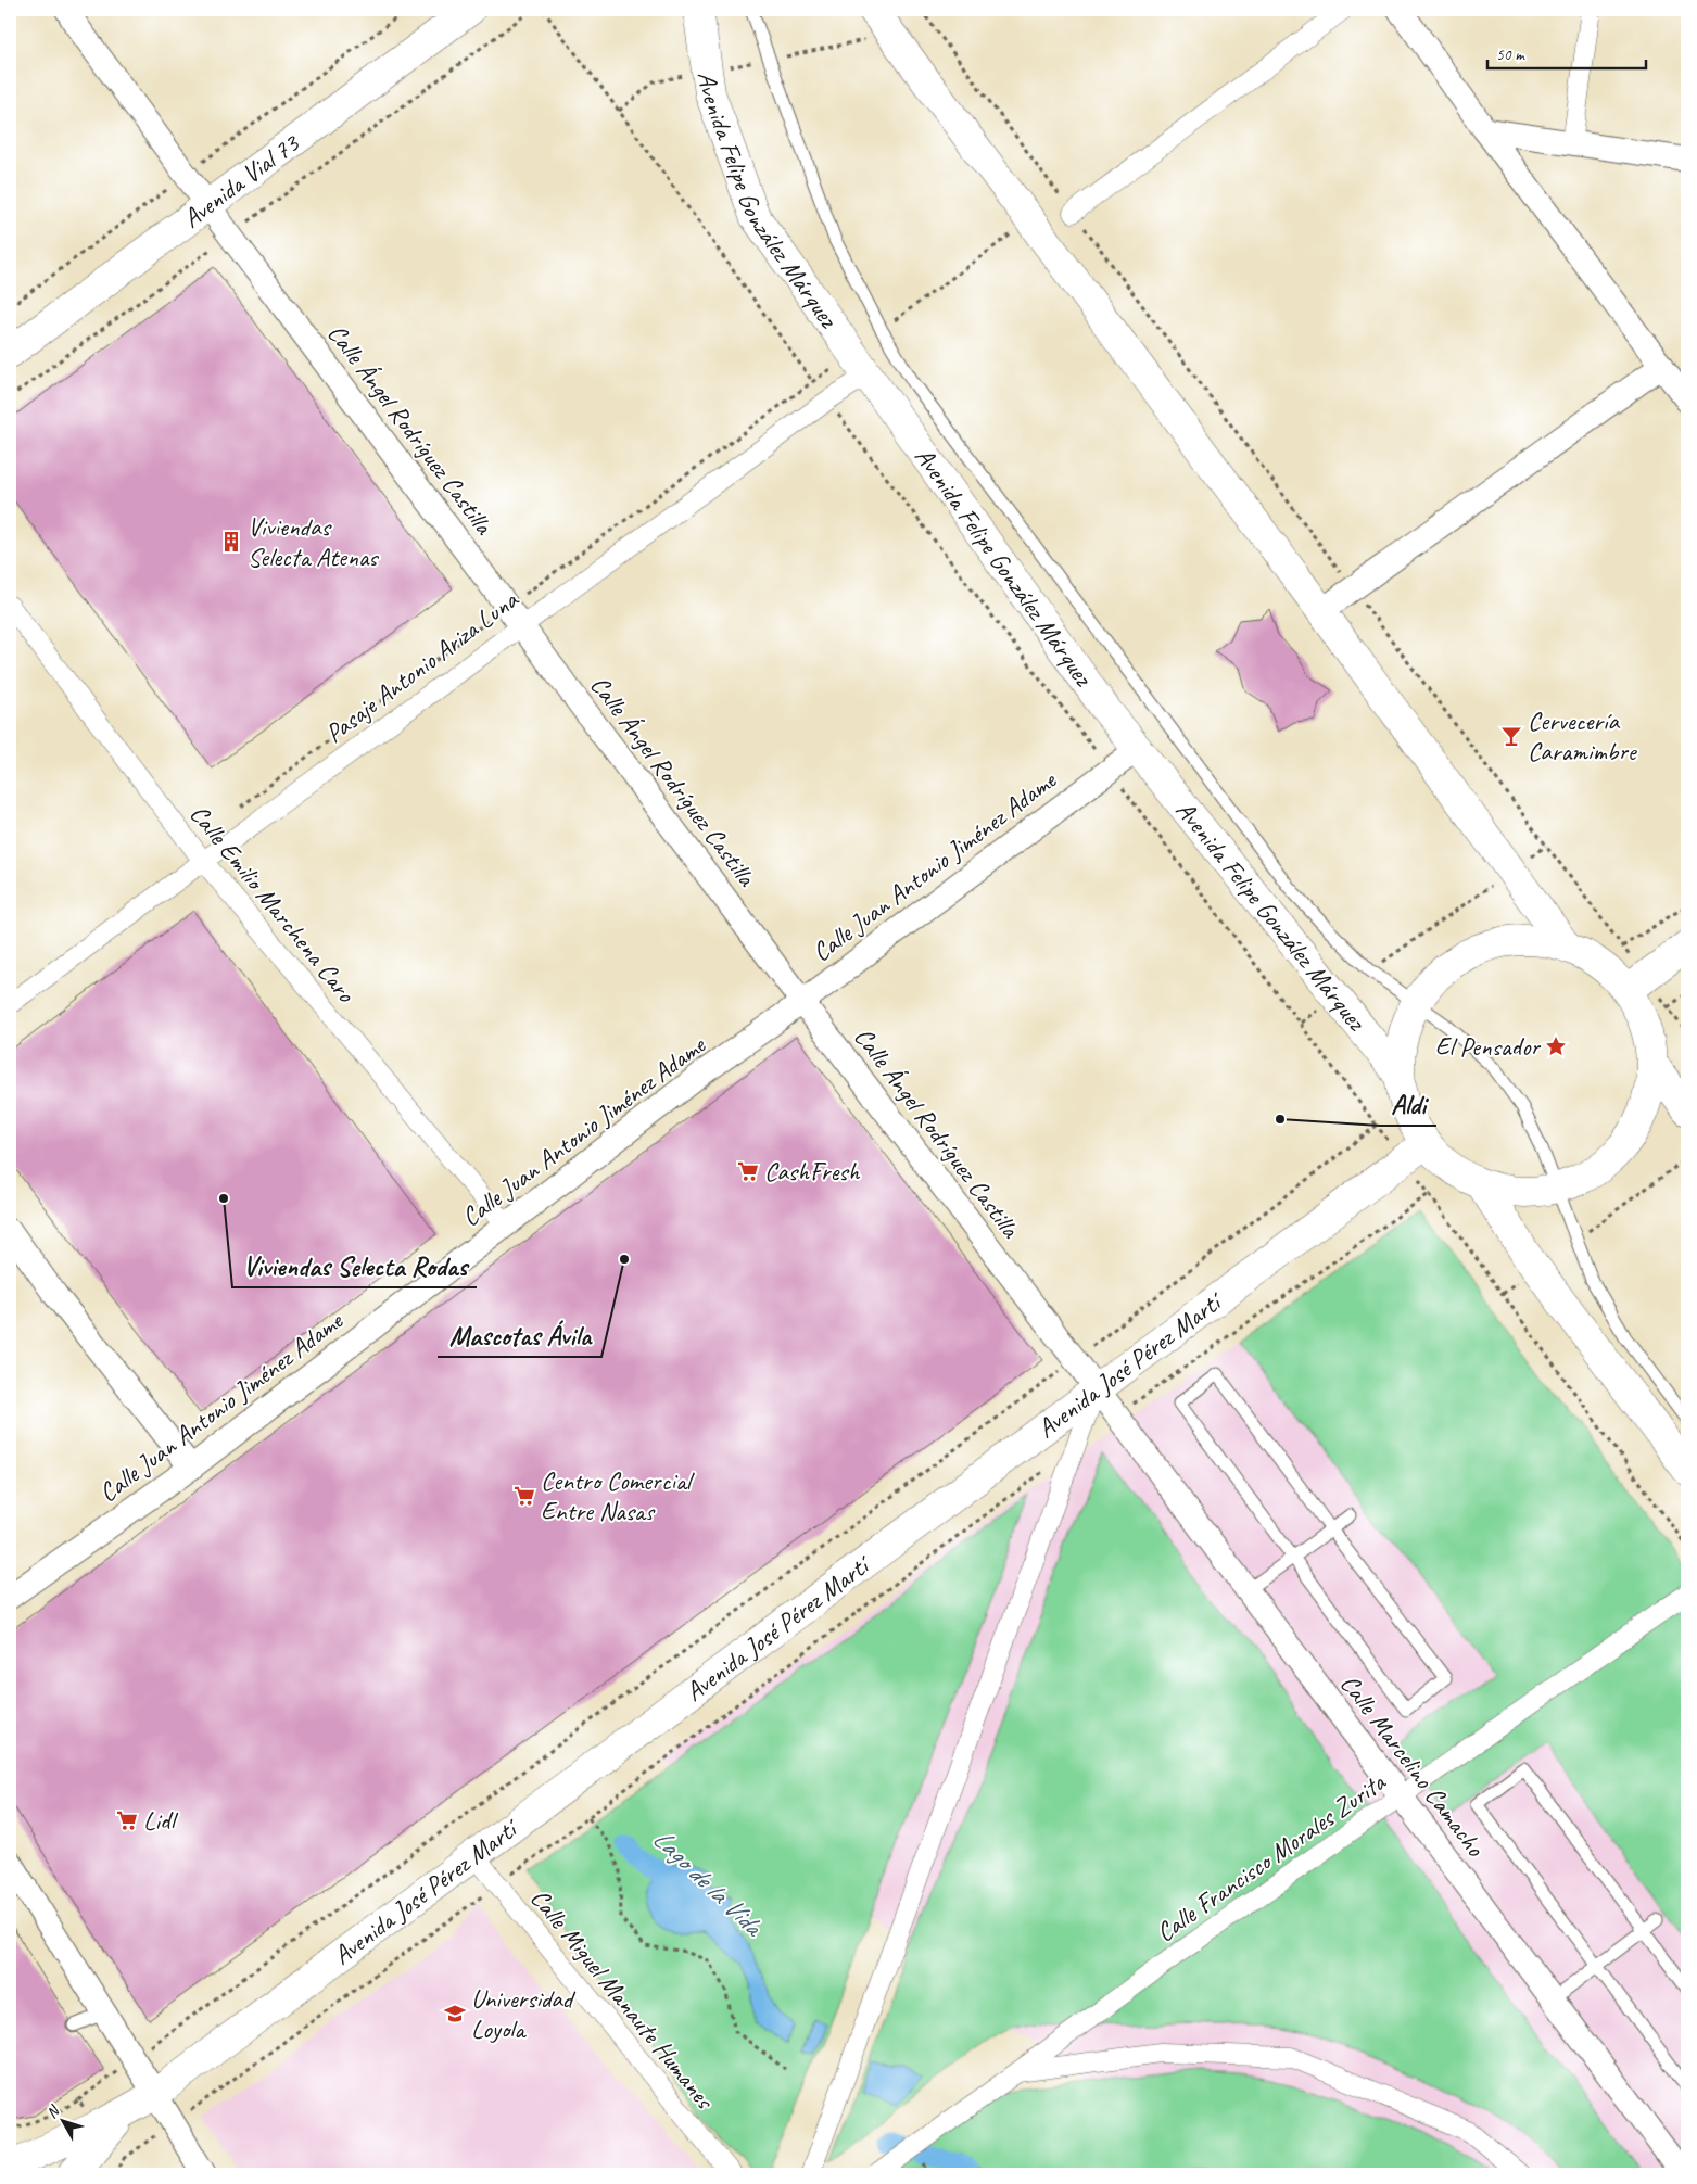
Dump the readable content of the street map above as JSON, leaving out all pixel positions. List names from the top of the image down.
{
  "streets": {
    "main road": ["Avenida Vial 73", "Avenida Felipe González Márquez", "Avenida José Pérez Martí"],
    "street": [
      "Calle Ángel Rodríguez Castilla",
      "Pasaje Antonio Ariza Luna",
      "Calle Juan Antonio Jiménez Adame",
      "Calle Emilio Marchena Caro",
      "Calle Marcelino Camacho",
      "Calle Francisco Morales Zurita",
      "Calle Miguel Manaute Humanes"
    ]
  },
  "crossings": [
    ["Avenida Vial 73", "Calle Ángel Rodríguez Castilla"],
    ["Avenida Felipe González Márquez", "Pasaje Antonio Ariza Luna"],
    ["Avenida Felipe González Márquez", "Calle Juan Antonio Jiménez Adame"],
    ["Calle Ángel Rodríguez Castilla", "Pasaje Antonio Ariza Luna"],
    ["Calle Ángel Rodríguez Castilla", "Calle Juan Antonio Jiménez Adame"],
    ["Calle Ángel Rodríguez Castilla", "Avenida José Pérez Martí"],
    ["Calle Ángel Rodríguez Castilla", "Calle Marcelino Camacho"],
    ["Pasaje Antonio Ariza Luna", "Calle Emilio Marchena Caro"],
    ["Calle Juan Antonio Jiménez Adame", "Calle Emilio Marchena Caro"],
    ["Avenida José Pérez Martí", "Calle Marcelino Camacho"],
    ["Avenida José Pérez Martí", "Calle Miguel Manaute Humanes"],
    ["Calle Marcelino Camacho", "Calle Francisco Morales Zurita"]
  ],
  "water": ["Lago de la Vida"],
  "places": {
    "building": ["Viviendas Selecta Atenas"],
    "bar": ["Cervecería Caramimbre"],
    "place": ["El Pensador"],
    "other": ["Aldi", "Viviendas Selecta Rodas", "Mascotas Ávila"],
    "supermarket": ["CashFresh", "Centro Comercial Entre Nasas", "Lidl"],
    "school or university": ["Universidad Loyola"]
  },
  "scale_bar": "50 m",
  "north": "top left"
}
